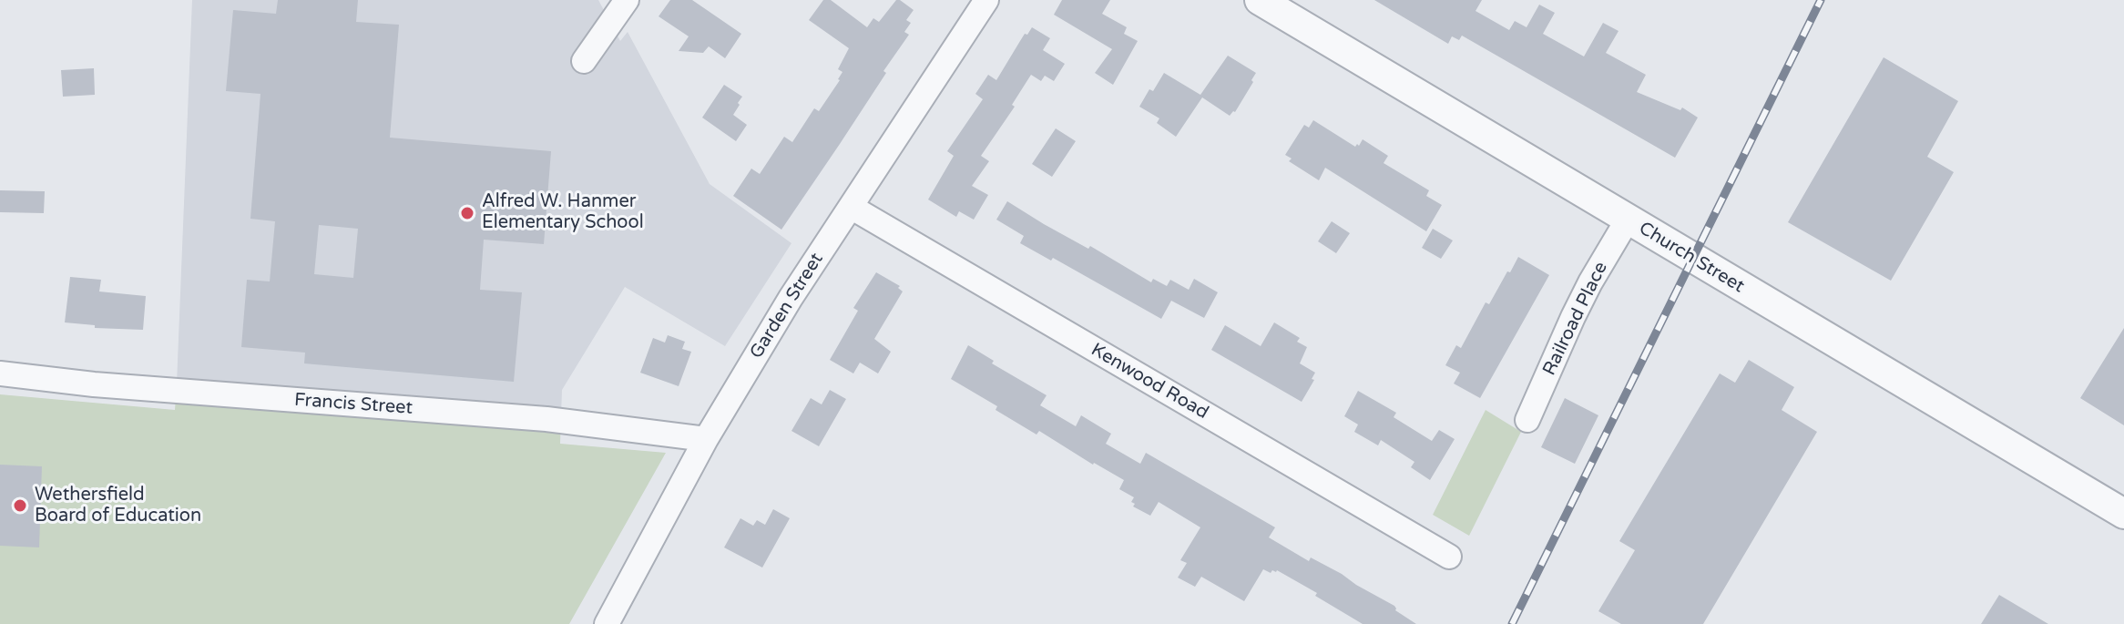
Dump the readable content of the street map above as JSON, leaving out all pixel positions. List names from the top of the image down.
{
  "streets": {
    "street": [
      "Church Street",
      "Garden Street",
      "Railroad Place",
      "Kenwood Road",
      "Francis Street"
    ]
  },
  "crossings": [
    ["Church Street", "Railroad Place"],
    ["Garden Street", "Kenwood Road"],
    ["Garden Street", "Francis Street"]
  ],
  "places": ["Alfred W. Hanmer Elementary School", "Wethersfield Board of Education"]
}
